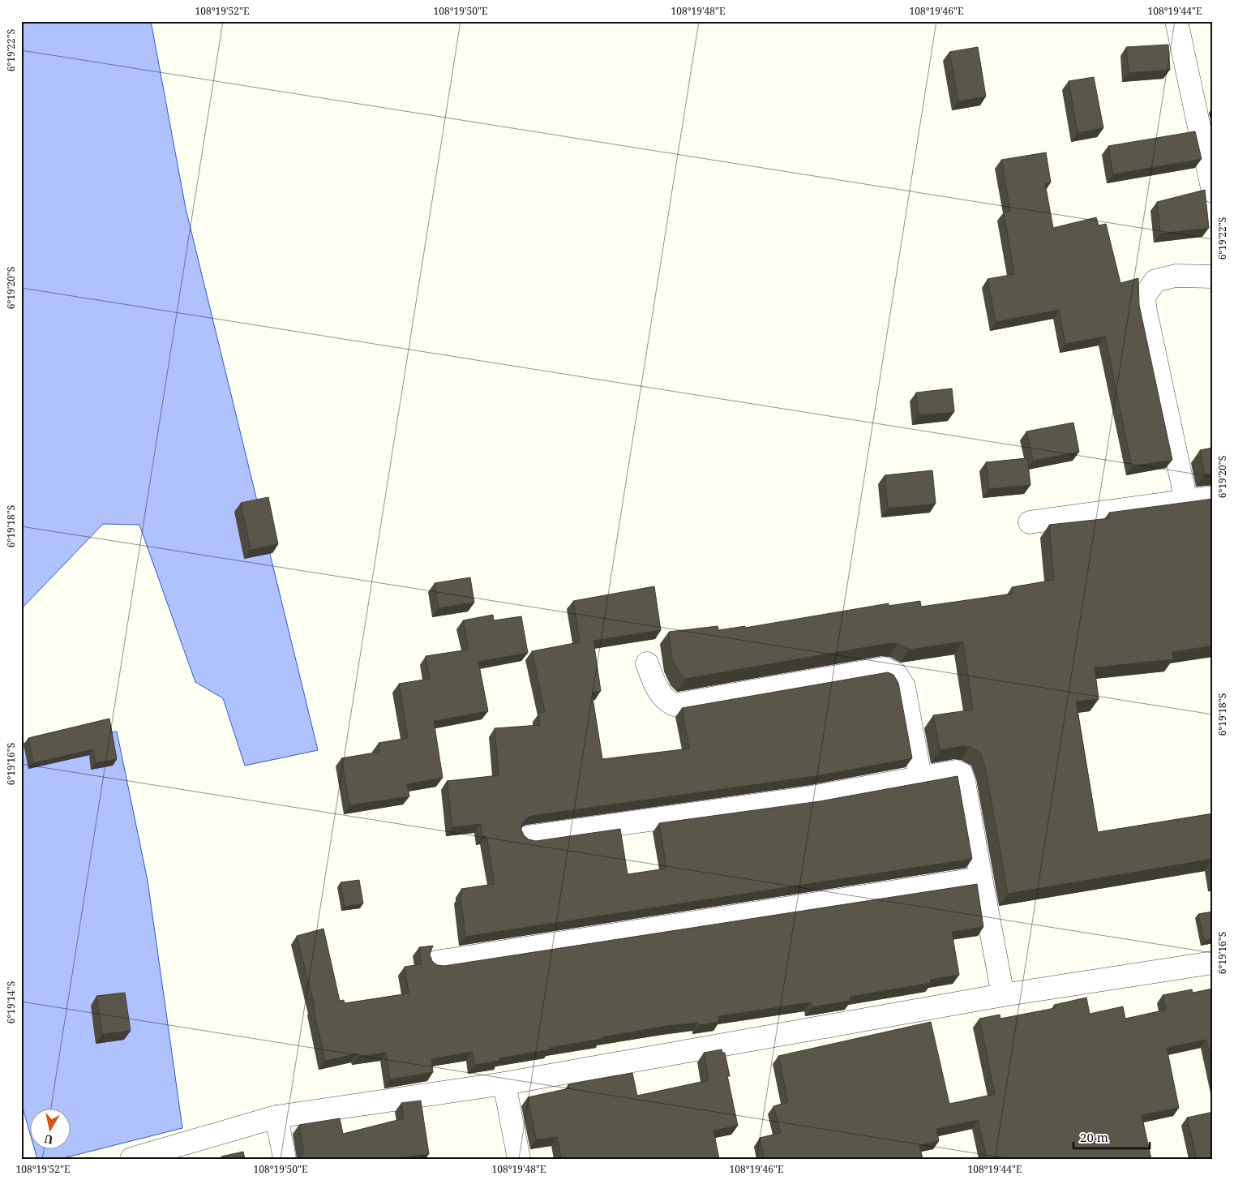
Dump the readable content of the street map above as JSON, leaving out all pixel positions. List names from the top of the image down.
{
  "scale_bar": "20 m",
  "north": "bottom",
  "coordinates": [
    "108°19'52\"E",
    "108°19'50\"E",
    "108°19'48\"E",
    "108°19'46\"E",
    "108°19'44\"E",
    "6°19'22\"S",
    "6°19'20\"S",
    "6°19'18\"S",
    "6°19'16\"S",
    "6°19'14\"S"
  ]
}
